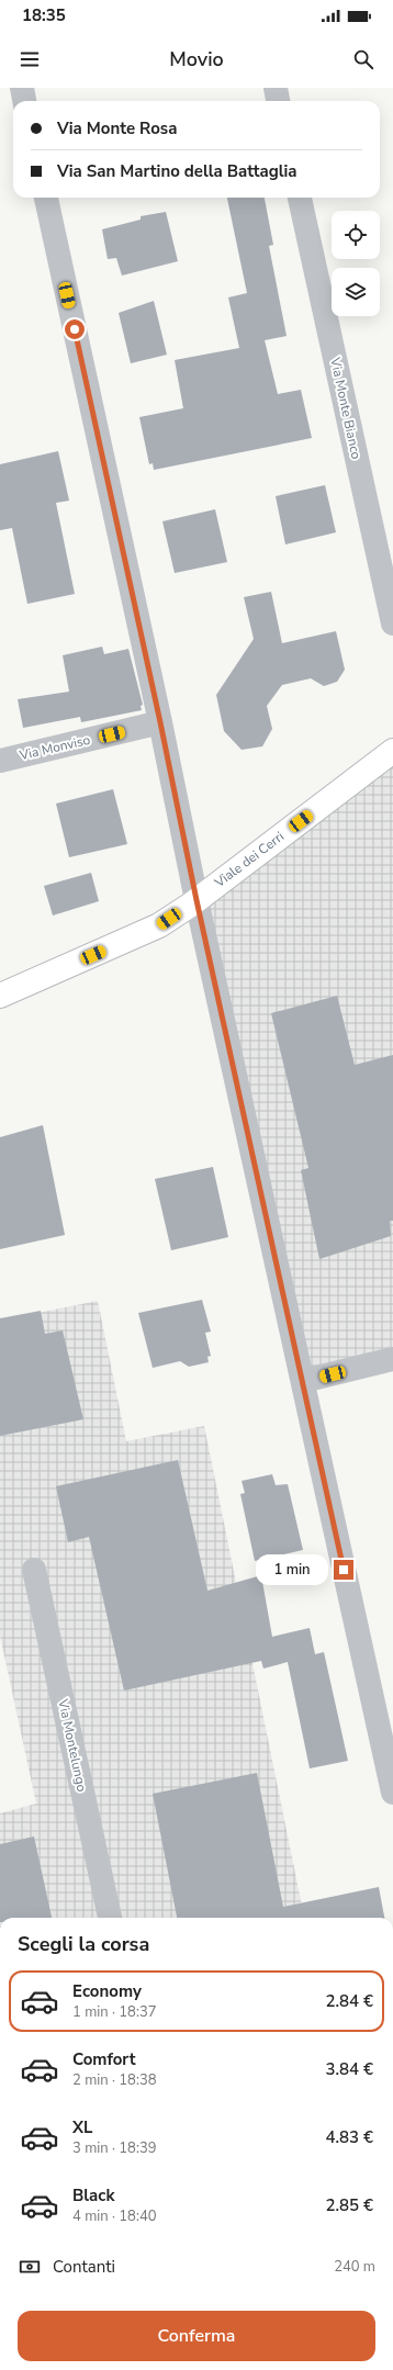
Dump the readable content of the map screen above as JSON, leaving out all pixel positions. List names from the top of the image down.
{
  "streets": {
    "street": [
      "Via Monte Bianco",
      "Via Monviso",
      "Viale dei Cerri",
      "Via Montelungo"
    ]
  },
  "page": {
    "status": "18:35",
    "header": "Movio",
    "banner": ["Via Monte Rosa", "Via San Martino della Battaglia"],
    "bubble": "1 min",
    "heading": "Scegli la corsa",
    "list": [
      {
        "name": "Economy",
        "note": "1 min · 18:37",
        "value": "2.84 €"
      },
      {
        "name": "Comfort",
        "note": "2 min · 18:38",
        "value": "3.84 €"
      },
      {
        "name": "XL",
        "note": "3 min · 18:39",
        "value": "4.83 €"
      },
      {
        "name": "Black",
        "note": "4 min · 18:40",
        "value": "2.85 €"
      }
    ],
    "pay": ["Contanti", "240 m"],
    "buttons": "Conferma"
  }
}
